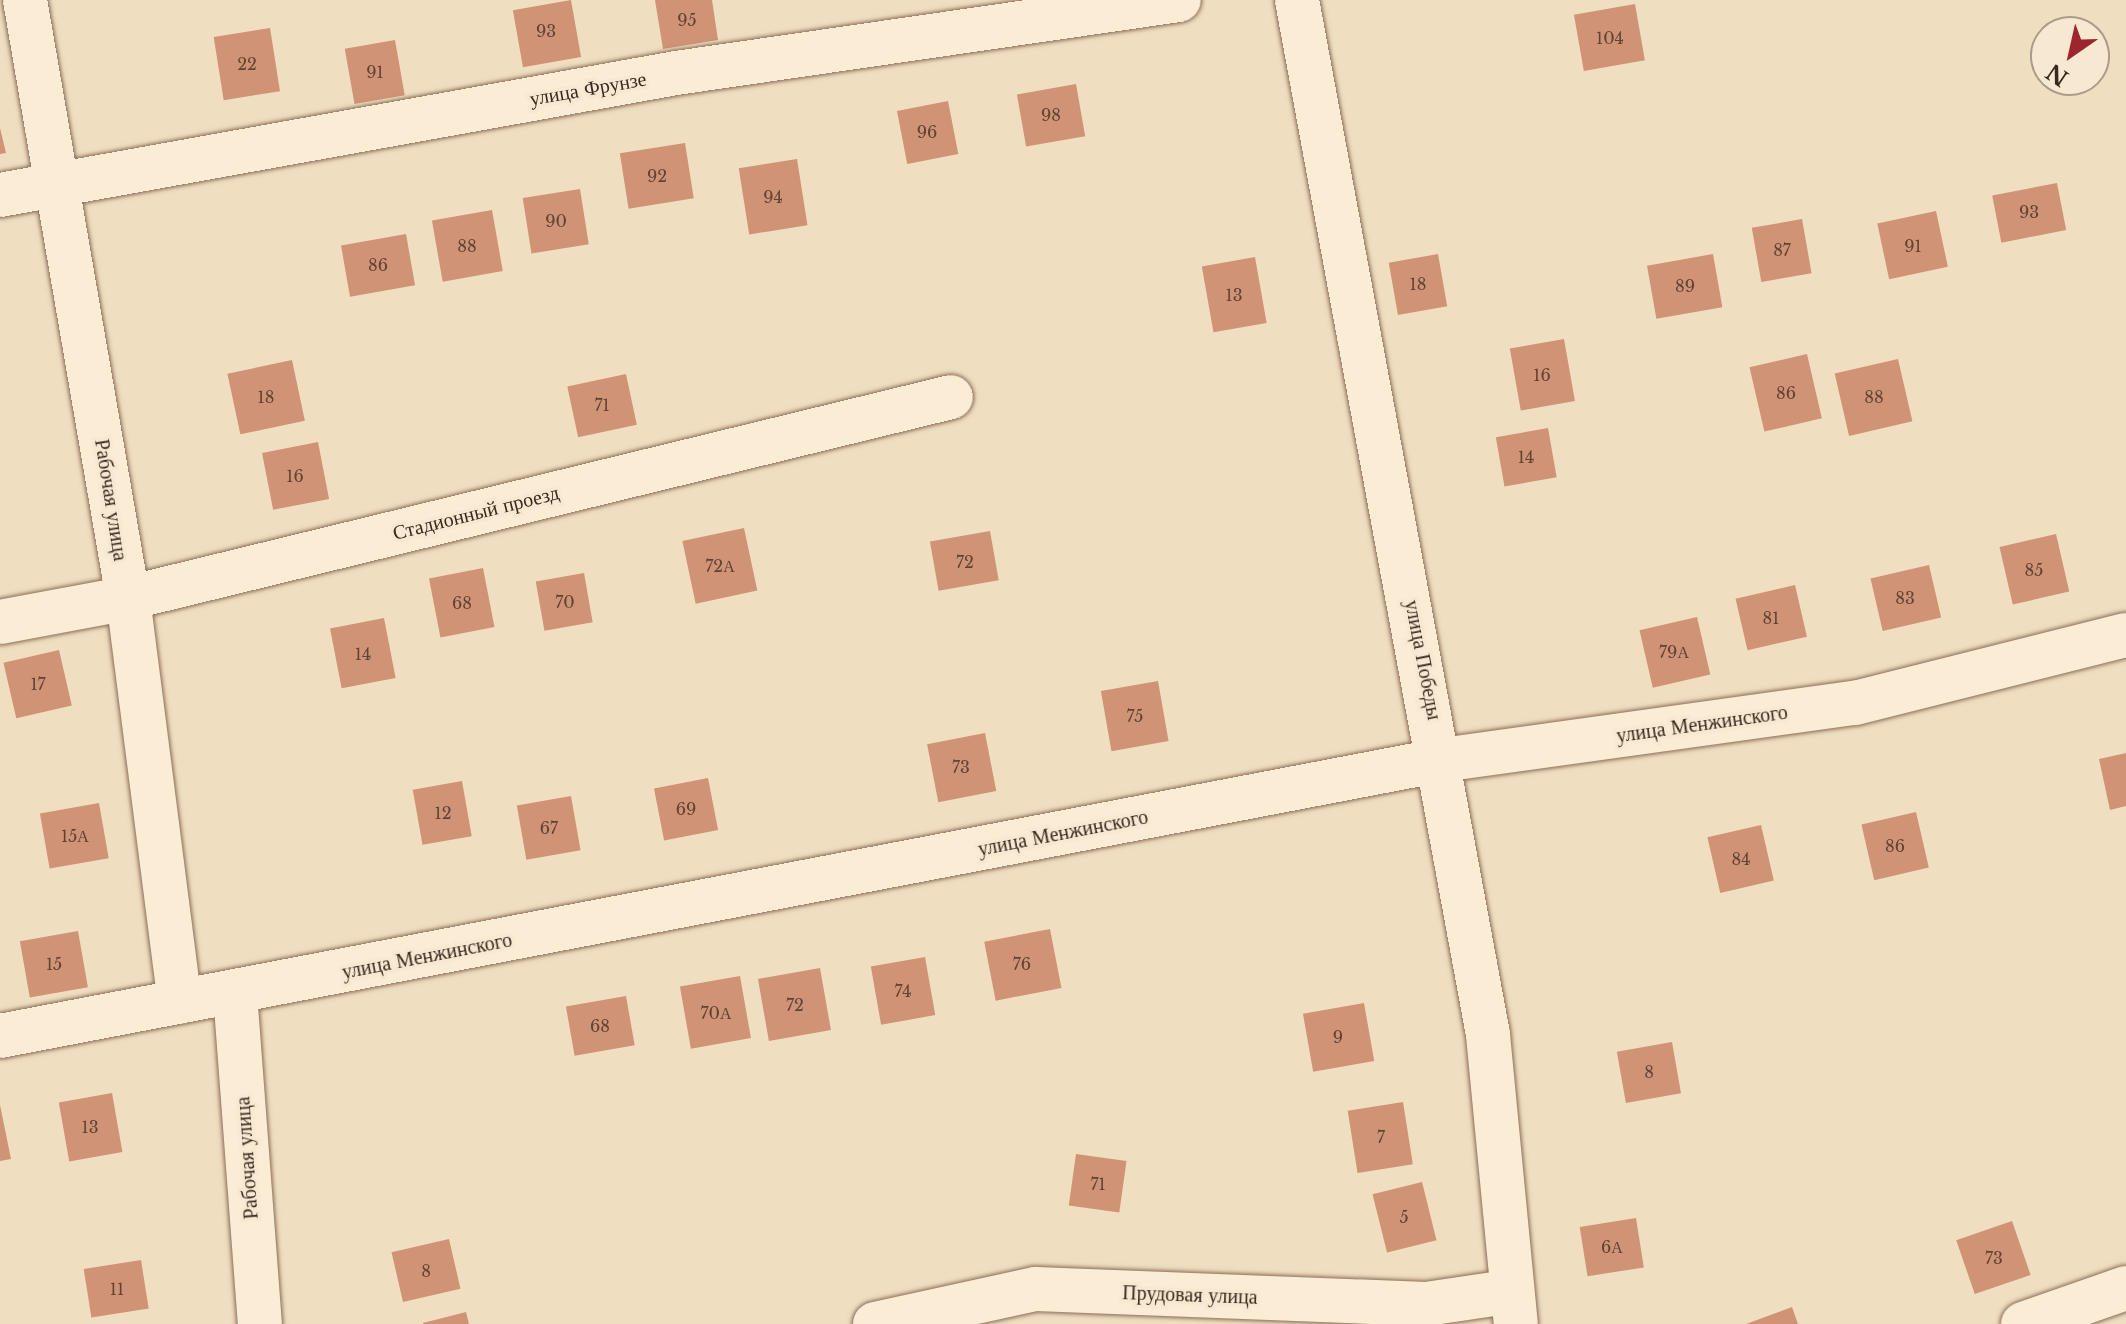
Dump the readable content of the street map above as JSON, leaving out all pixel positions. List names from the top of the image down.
{
  "streets": {
    "street": [
      "улица Фрунзе",
      "Рабочая улица",
      "Стадионный проезд",
      "улица Победы",
      "улица Менжинского",
      "Прудовая улица"
    ]
  },
  "crossings": [
    ["улица Фрунзе", "Рабочая улица"],
    ["Рабочая улица", "Стадионный проезд"],
    ["Рабочая улица", "улица Менжинского"],
    ["улица Победы", "улица Менжинского"],
    ["улица Победы", "Прудовая улица"]
  ],
  "house_numbers": [
    "95",
    "93",
    "104",
    "22",
    "91",
    "98",
    "96",
    "92",
    "94",
    "93",
    "90",
    "88",
    "91",
    "87",
    "86",
    "18",
    "89",
    "13",
    "16",
    "86",
    "18",
    "88",
    "71",
    "14",
    "16",
    "72",
    "72А",
    "85",
    "83",
    "70",
    "68",
    "81",
    "79А",
    "14",
    "17",
    "75",
    "73",
    "69",
    "12",
    "67",
    "15А",
    "86",
    "84",
    "15",
    "76",
    "74",
    "72",
    "70А",
    "68",
    "9",
    "8",
    "13",
    "7",
    "71",
    "5",
    "6А",
    "73",
    "8",
    "11"
  ],
  "north": "bottom left"
}
